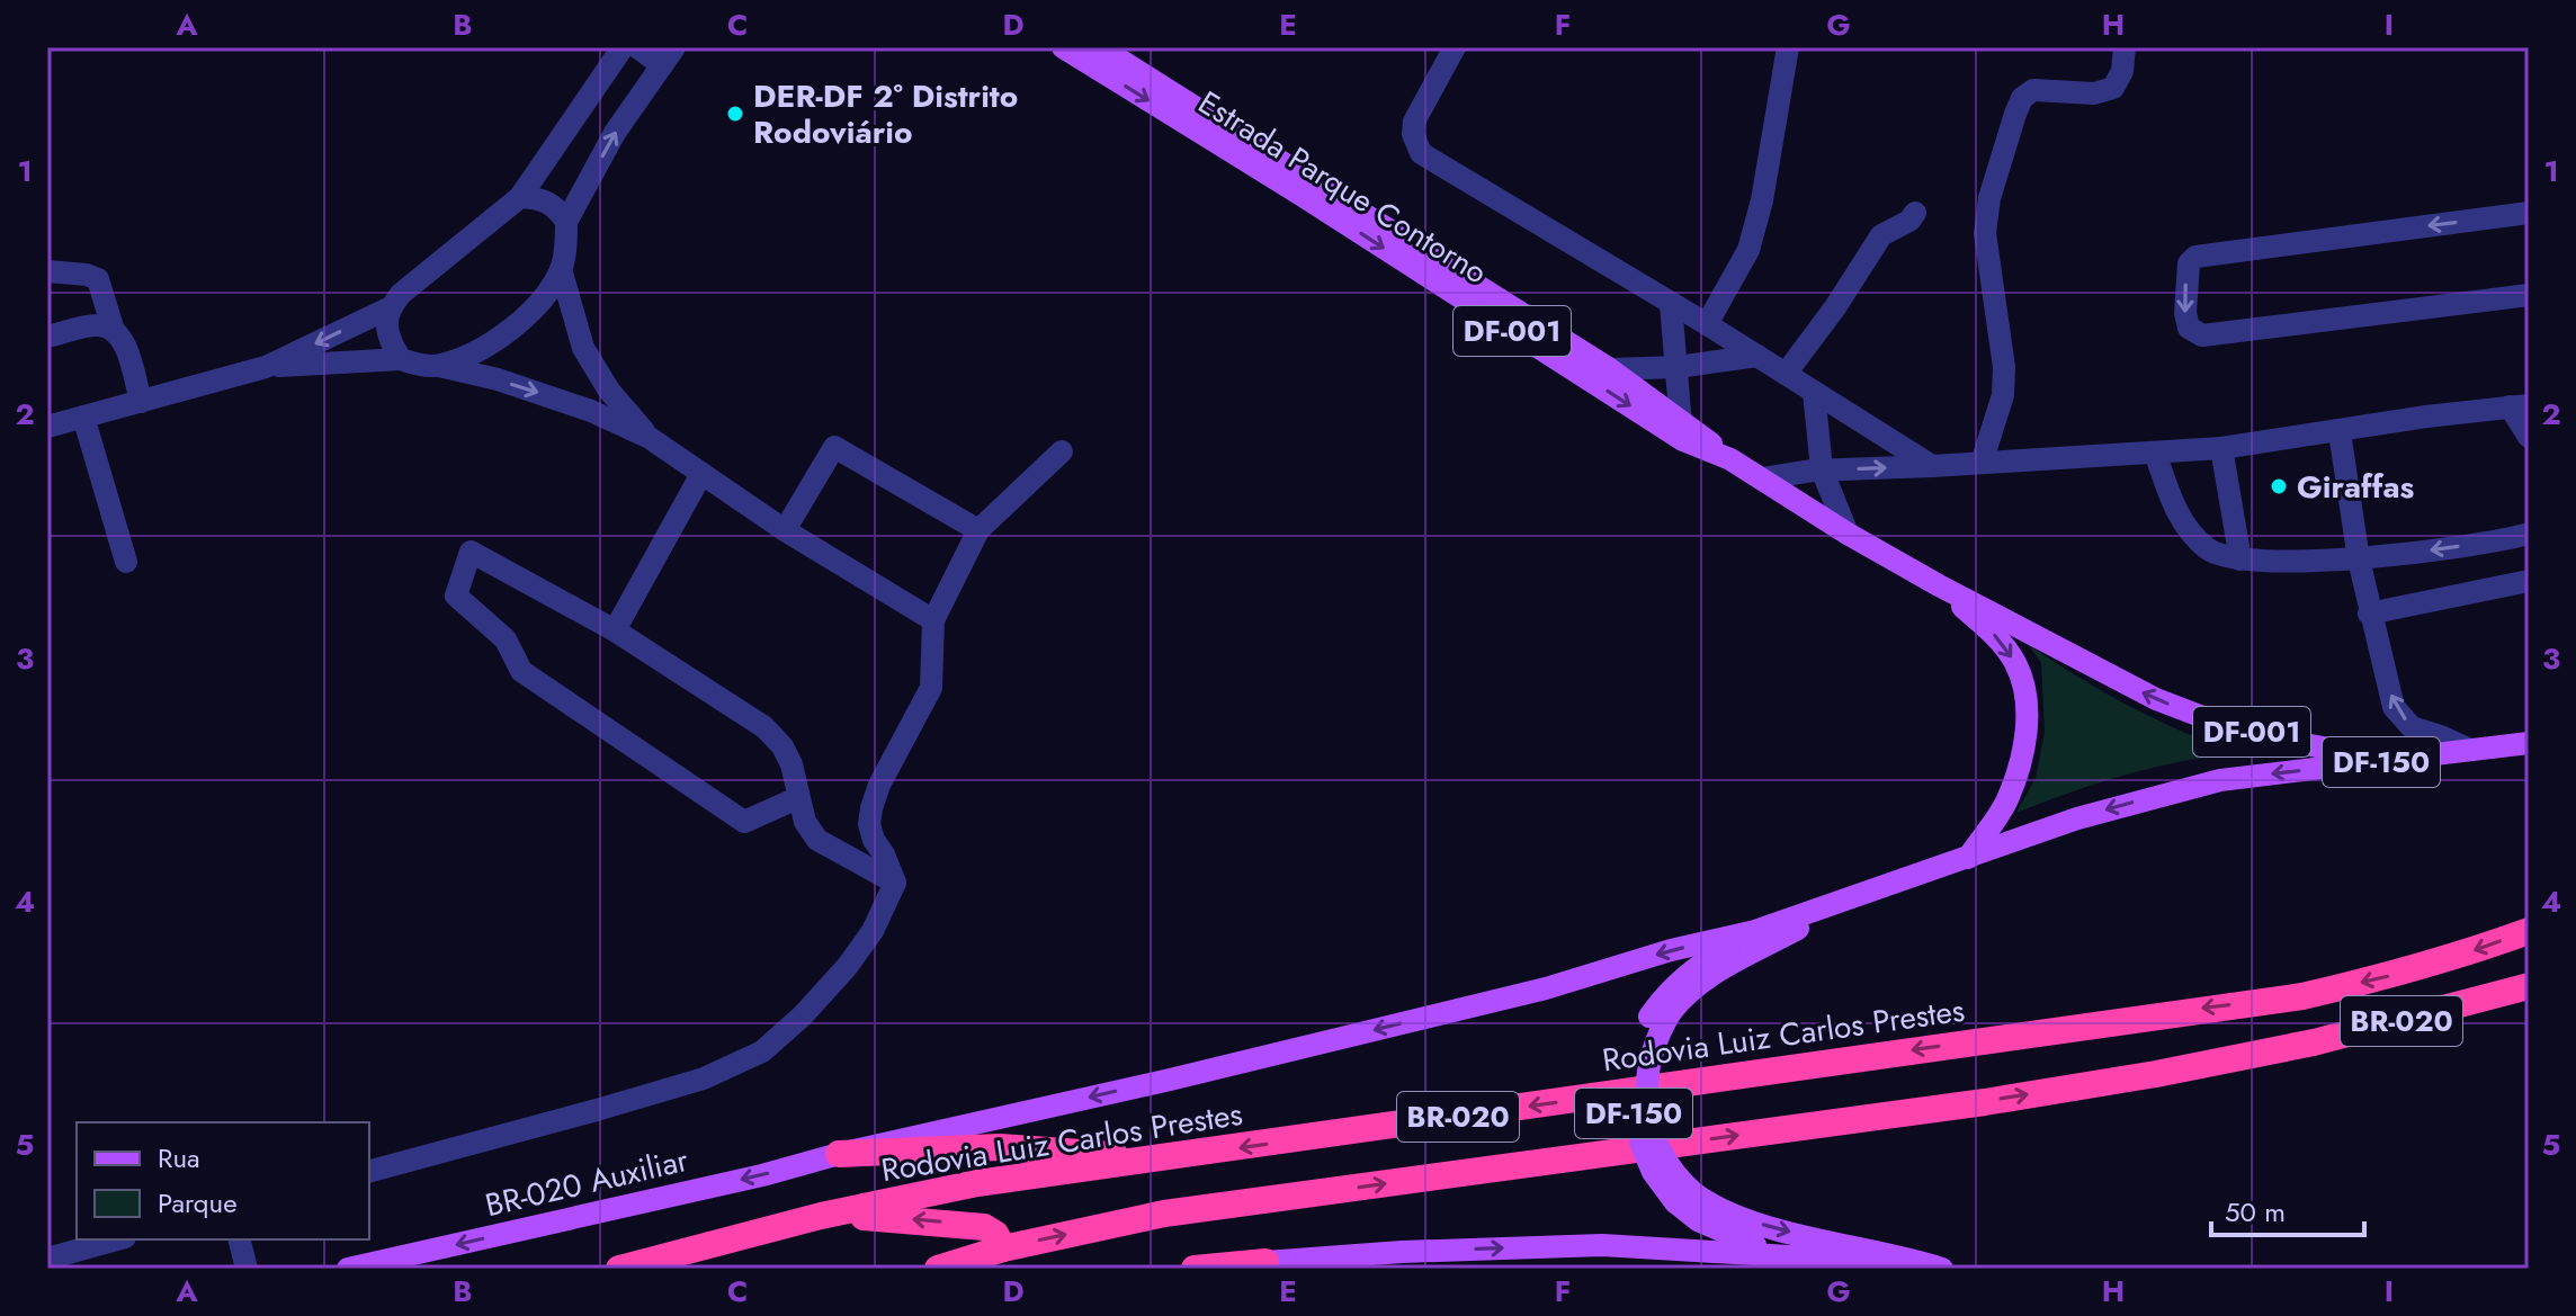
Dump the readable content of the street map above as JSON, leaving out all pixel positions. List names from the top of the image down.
{
  "streets": {
    "highway": ["BR-020", "Rodovia Luiz Carlos Prestes"],
    "main road": [
      "Estrada Parque Contorno",
      "DF-001",
      "DF-150",
      "BR-020 Auxiliar"
    ]
  },
  "crossings": [
    ["Estrada Parque Contorno", "DF-150"],
    ["DF-150", "BR-020 Auxiliar"]
  ],
  "one_way": ["BR-020 Auxiliar"],
  "places": ["DER-DF 2º Distrito Rodoviário", "Giraffas"],
  "legend": ["Rua", "Parque"],
  "scale_bar": "50 m",
  "grid": {
    "columns": [
      "A",
      "B",
      "C",
      "D",
      "E",
      "F",
      "G",
      "H",
      "I"
    ],
    "rows": [
      "1",
      "2",
      "3",
      "4",
      "5"
    ]
  }
}
